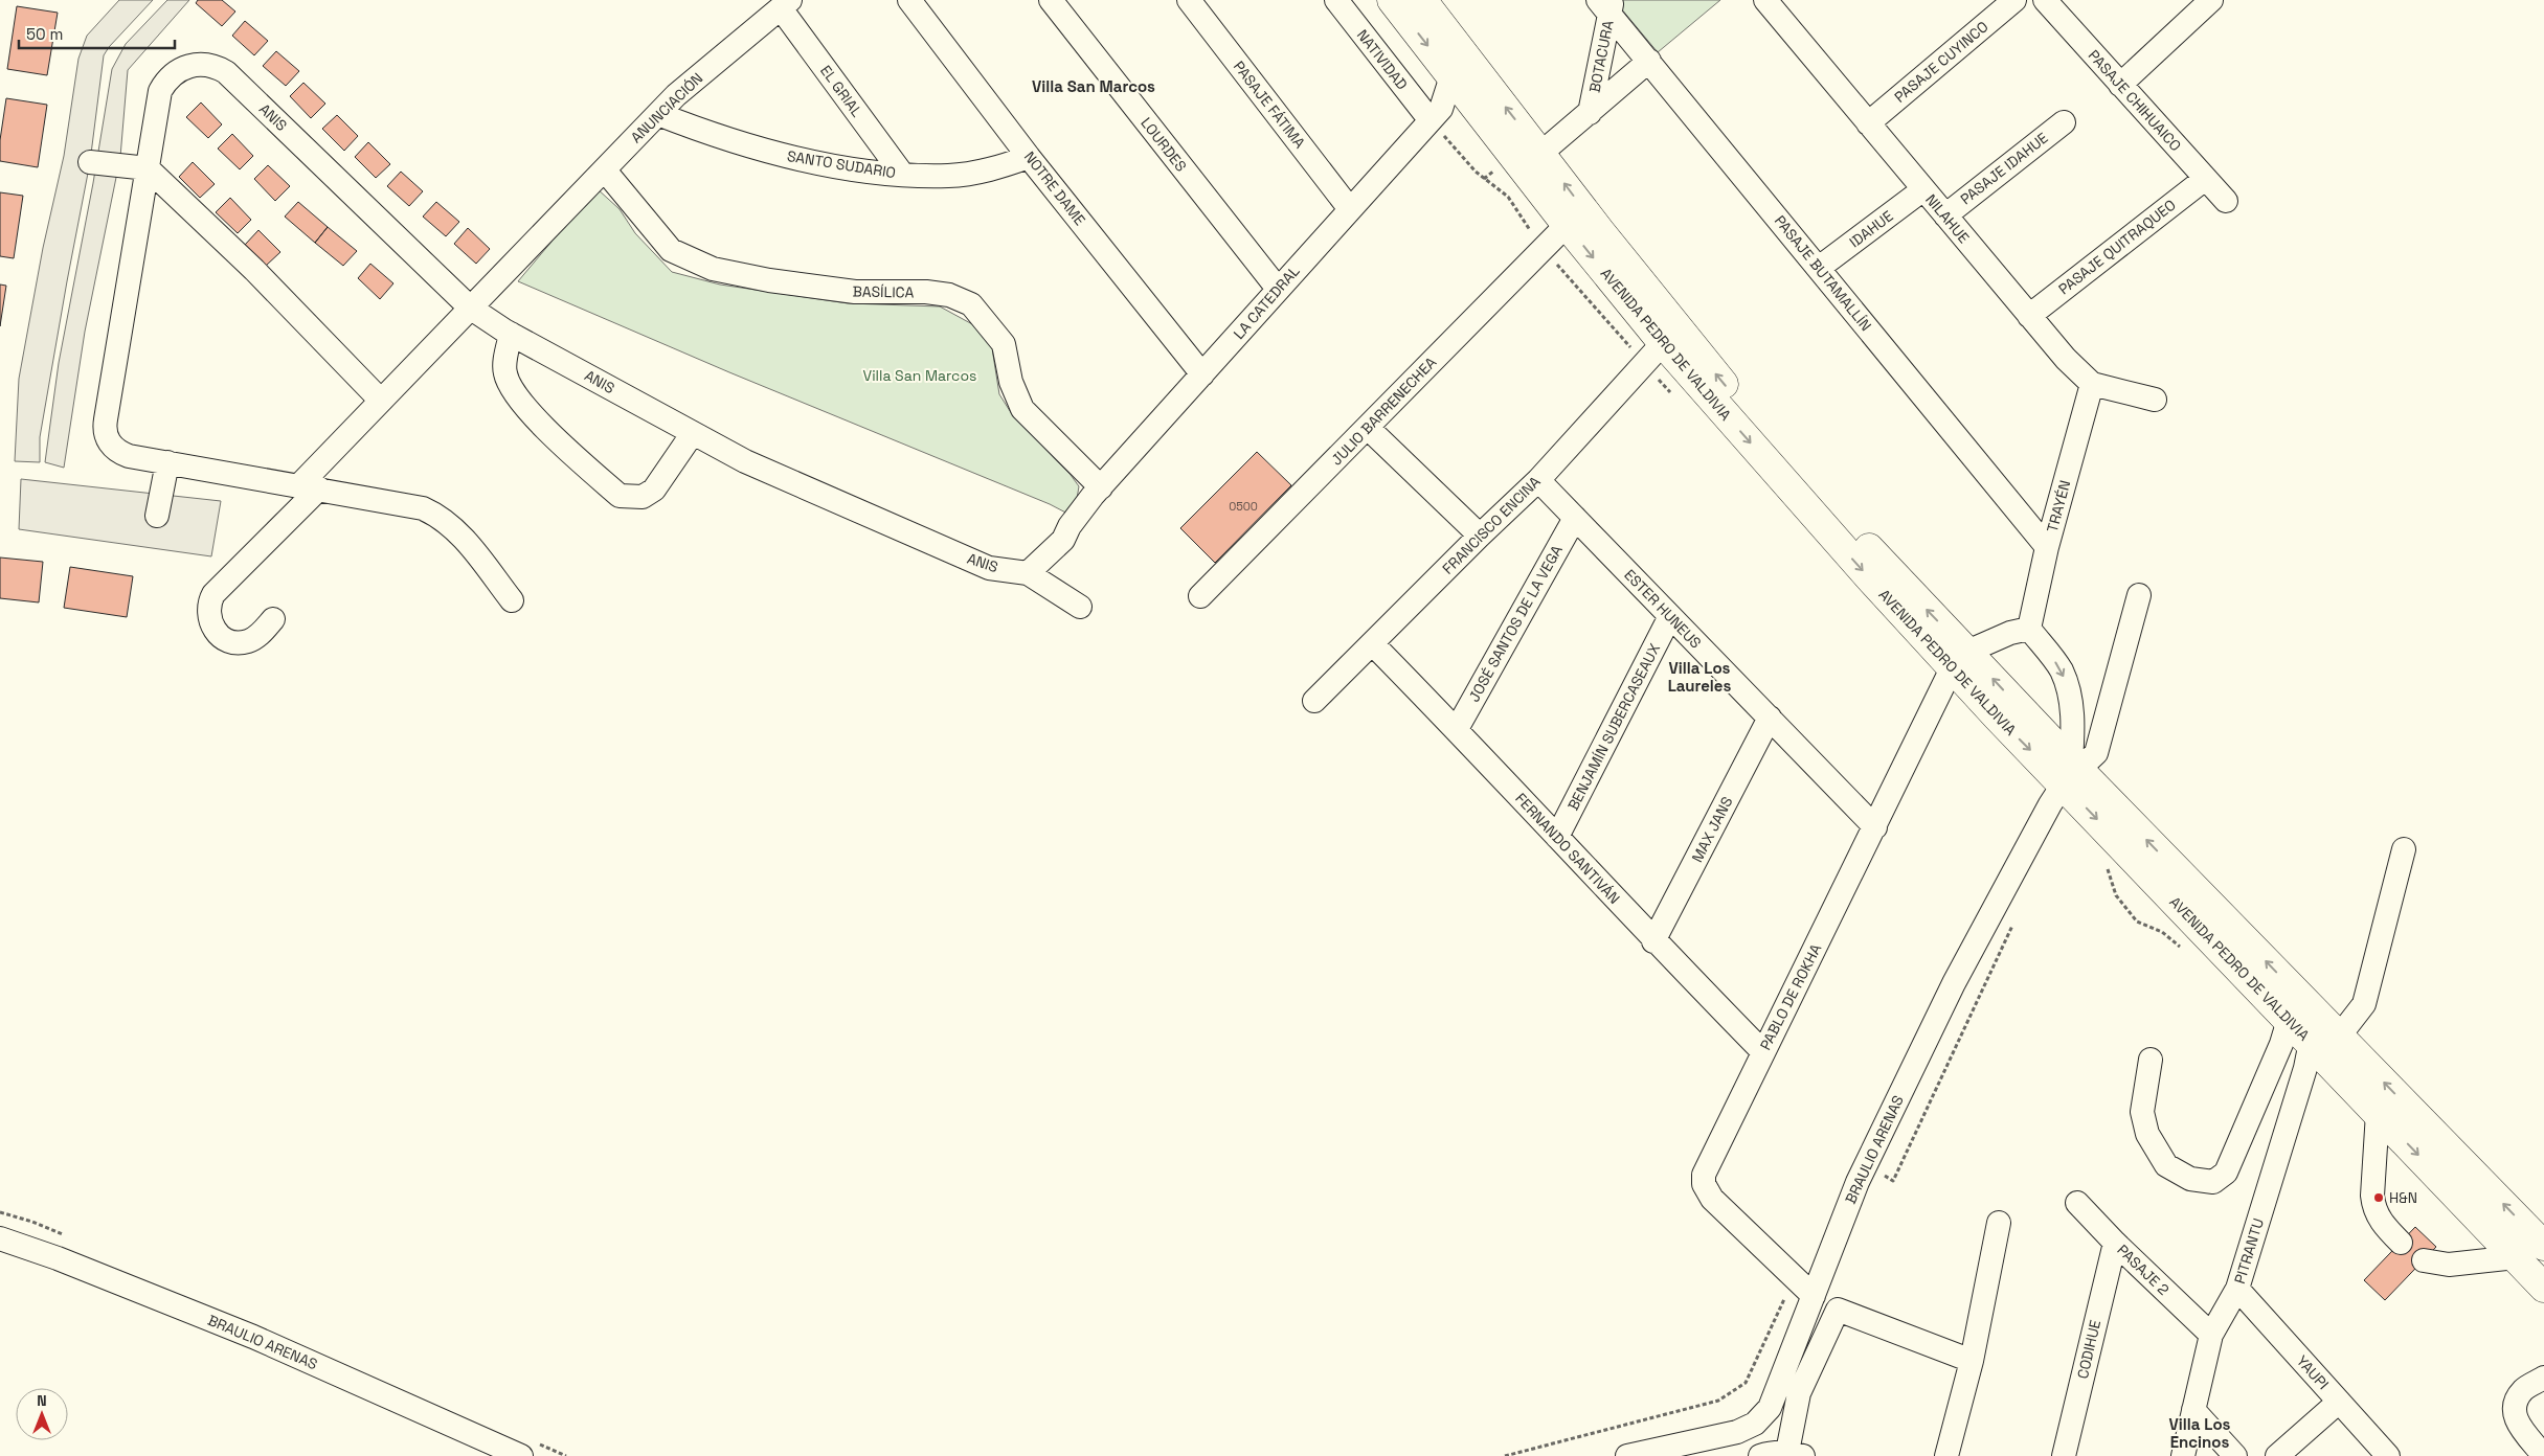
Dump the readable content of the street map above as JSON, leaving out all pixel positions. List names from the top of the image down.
{
  "streets": {
    "main road": ["AVENIDA PEDRO DE VALDIVIA"],
    "street": [
      "BOTACURA",
      "NATIVIDAD",
      "PASAJE CUYINCO",
      "EL GRIAL",
      "PASAJE CHIHUAICO",
      "PASAJE FÁTIMA",
      "ANUNCIACIÓN",
      "ANIS",
      "LOURDES",
      "SANTO SUDARIO",
      "PASAJE IDAHUE",
      "NOTRE DAME",
      "NILAHUE",
      "IDAHUE",
      "PASAJE QUITRAQUEO",
      "PASAJE BUTAMALLÍN",
      "BASÍLICA",
      "LA CATEDRAL",
      "JULIO BARRENECHEA",
      "TRAYÉN",
      "FRANCISCO ENCINA",
      "ESTER HUNEUS",
      "JOSÉ SANTOS DE LA VEGA",
      "BENJAMÍN SUBERCASEAUX",
      "MAX JANS",
      "FERNANDO SANTIVÁN",
      "PABLO DE ROKHA",
      "BRAULIO ARENAS",
      "PITRANTU",
      "PASAJE 2",
      "CODIHUE",
      "YAUPI"
    ]
  },
  "crossings": [
    ["BOTACURA", "PASAJE BUTAMALLÍN"],
    ["BOTACURA", "AVENIDA PEDRO DE VALDIVIA"],
    ["NATIVIDAD", "LA CATEDRAL"],
    ["PASAJE CUYINCO", "NILAHUE"],
    ["EL GRIAL", "ANUNCIACIÓN"],
    ["EL GRIAL", "SANTO SUDARIO"],
    ["PASAJE CHIHUAICO", "PASAJE QUITRAQUEO"],
    ["PASAJE FÁTIMA", "LA CATEDRAL"],
    ["ANUNCIACIÓN", "ANIS"],
    ["ANUNCIACIÓN", "SANTO SUDARIO"],
    ["ANUNCIACIÓN", "BASÍLICA"],
    ["ANIS", "LA CATEDRAL"],
    ["LOURDES", "LA CATEDRAL"],
    ["SANTO SUDARIO", "NOTRE DAME"],
    ["PASAJE IDAHUE", "NILAHUE"],
    ["NOTRE DAME", "LA CATEDRAL"],
    ["NILAHUE", "IDAHUE"],
    ["NILAHUE", "PASAJE QUITRAQUEO"],
    ["NILAHUE", "TRAYÉN"],
    ["IDAHUE", "PASAJE BUTAMALLÍN"],
    ["PASAJE BUTAMALLÍN", "TRAYÉN"],
    ["BASÍLICA", "LA CATEDRAL"],
    ["LA CATEDRAL", "AVENIDA PEDRO DE VALDIVIA"],
    ["AVENIDA PEDRO DE VALDIVIA", "JULIO BARRENECHEA"],
    ["AVENIDA PEDRO DE VALDIVIA", "FRANCISCO ENCINA"],
    ["AVENIDA PEDRO DE VALDIVIA", "PABLO DE ROKHA"],
    ["AVENIDA PEDRO DE VALDIVIA", "BRAULIO ARENAS"],
    ["AVENIDA PEDRO DE VALDIVIA", "PITRANTU"],
    ["FRANCISCO ENCINA", "ESTER HUNEUS"],
    ["FRANCISCO ENCINA", "FERNANDO SANTIVÁN"],
    ["ESTER HUNEUS", "JOSÉ SANTOS DE LA VEGA"],
    ["ESTER HUNEUS", "BENJAMÍN SUBERCASEAUX"],
    ["ESTER HUNEUS", "MAX JANS"],
    ["ESTER HUNEUS", "PABLO DE ROKHA"],
    ["JOSÉ SANTOS DE LA VEGA", "FERNANDO SANTIVÁN"],
    ["BENJAMÍN SUBERCASEAUX", "FERNANDO SANTIVÁN"],
    ["MAX JANS", "FERNANDO SANTIVÁN"],
    ["FERNANDO SANTIVÁN", "PABLO DE ROKHA"],
    ["PABLO DE ROKHA", "BRAULIO ARENAS"],
    ["PITRANTU", "PASAJE 2"],
    ["PITRANTU", "YAUPI"],
    ["PASAJE 2", "CODIHUE"]
  ],
  "districts": ["Villa San Marcos", "Villa Los Laureles", "Villa Los Encinos"],
  "parks": ["Villa San Marcos"],
  "places": ["H&N"],
  "house_numbers": ["0500"],
  "scale_bar": "50 m",
  "north": "top"
}
